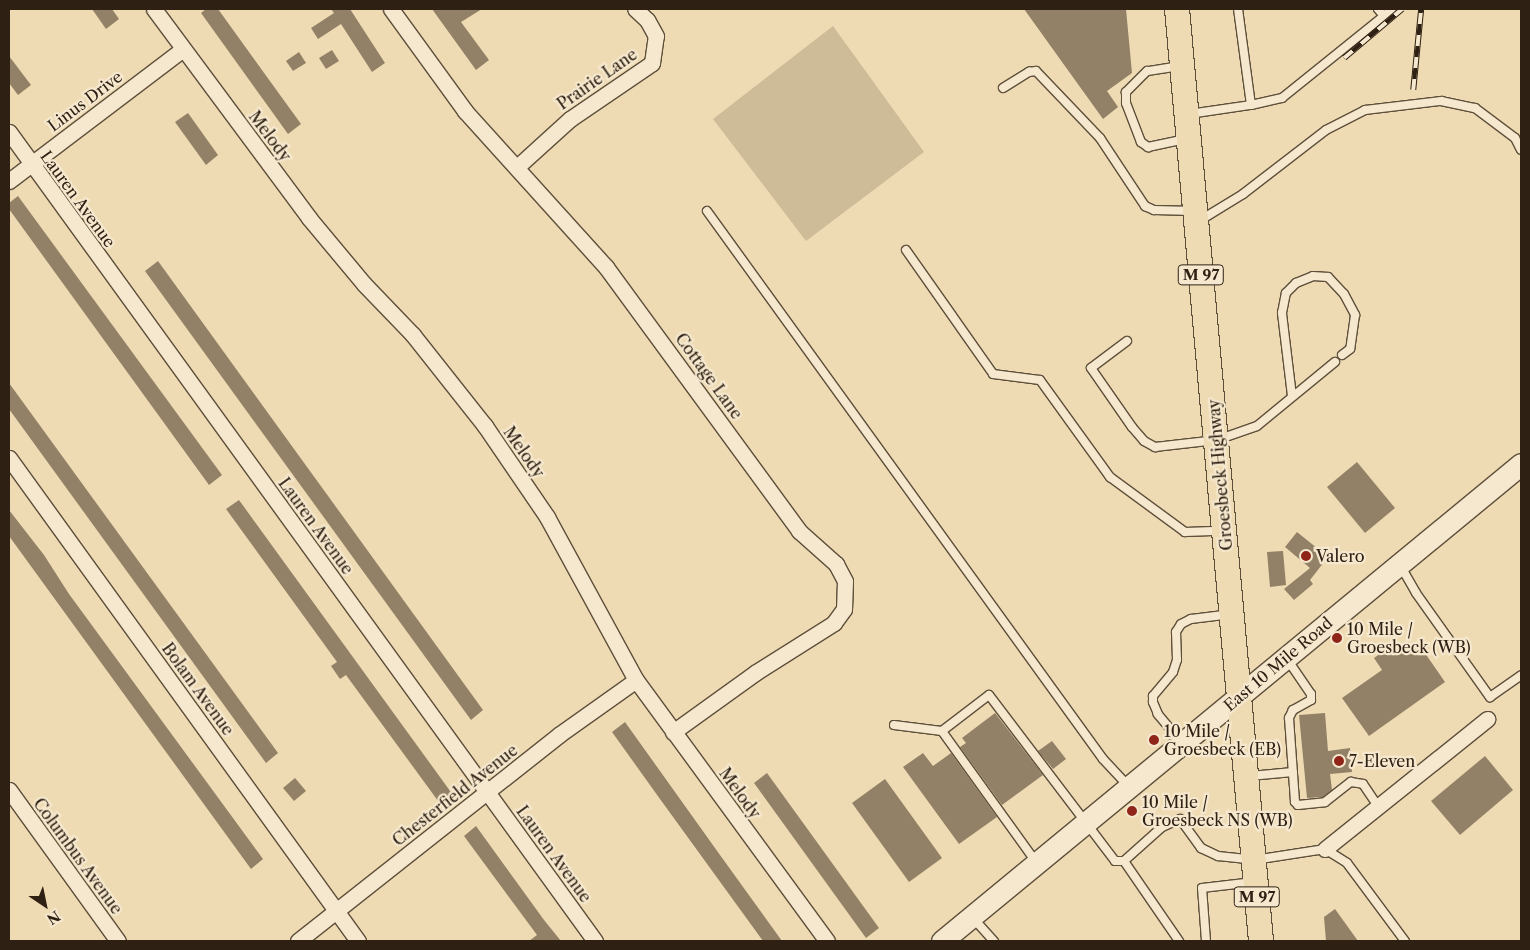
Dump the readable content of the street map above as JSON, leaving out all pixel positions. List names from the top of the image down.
{
  "streets": {
    "main road": ["M 97", "Groesbeck Highway", "East 10 Mile Road"],
    "street": [
      "Prairie Lane",
      "Linus Drive",
      "Melody",
      "Lauren Avenue",
      "Cottage Lane",
      "Bolam Avenue",
      "Chesterfield Avenue",
      "Columbus Avenue"
    ]
  },
  "crossings": [
    ["Prairie Lane", "Cottage Lane"],
    ["Linus Drive", "Melody"],
    ["Linus Drive", "Lauren Avenue"],
    ["Melody", "Cottage Lane"],
    ["Melody", "Chesterfield Avenue"],
    ["Lauren Avenue", "Chesterfield Avenue"],
    ["Groesbeck Highway", "East 10 Mile Road"],
    ["Bolam Avenue", "Chesterfield Avenue"]
  ],
  "places": [
    "Valero",
    "10 Mile / Groesbeck (WB)",
    "10 Mile / Groesbeck (EB)",
    "7-Eleven",
    "10 Mile / Groesbeck NS (WB)"
  ],
  "north": "bottom right"
}
